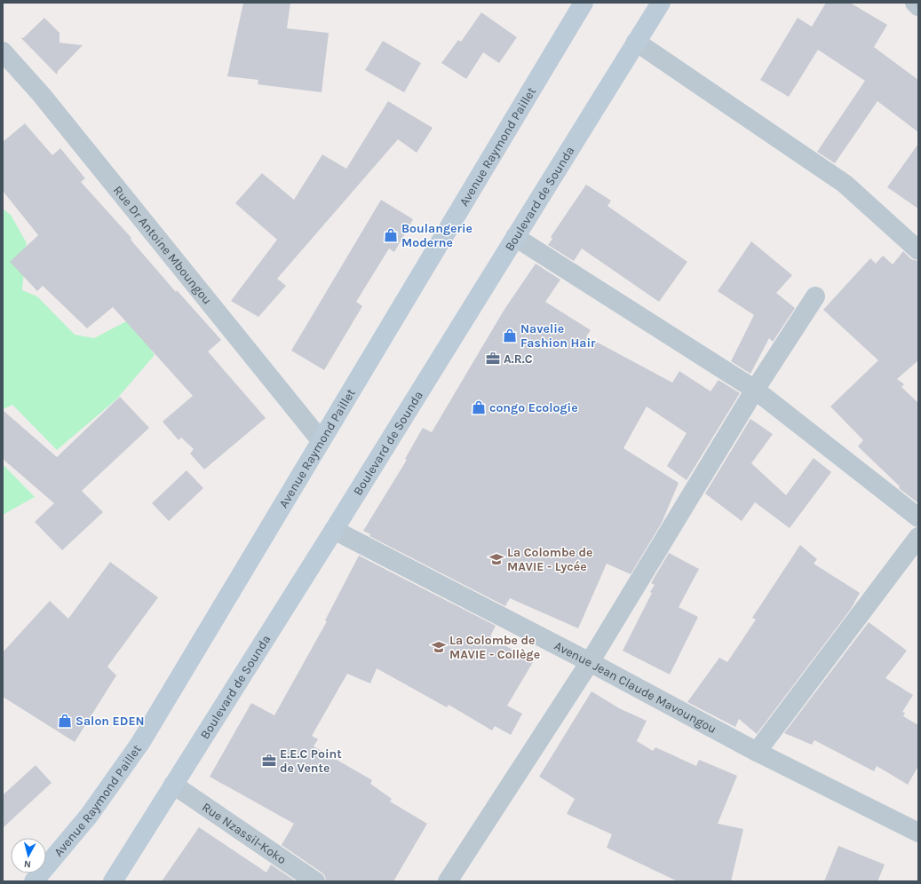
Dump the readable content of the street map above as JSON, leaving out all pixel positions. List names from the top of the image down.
{
  "streets": {
    "main road": ["Avenue Raymond Paillet", "Boulevard de Sounda"],
    "street": ["Rue Dr Antoine Mboungou", "Avenue Jean Claude Mavoungou", "Rue Nzassil-Koko"]
  },
  "crossings": [
    ["Avenue Raymond Paillet", "Rue Dr Antoine Mboungou"],
    ["Boulevard de Sounda", "Avenue Jean Claude Mavoungou"],
    ["Boulevard de Sounda", "Rue Nzassil-Koko"]
  ],
  "places": {
    "shop": [
      "Boulangerie Moderne",
      "Navelie Fashion Hair",
      "congo Ecologie",
      "Salon EDEN"
    ],
    "office": ["A.R.C", "E.E.C Point de Vente"],
    "school or university": ["La Colombe de MAVIE - Lycée", "La Colombe de MAVIE - Collège"]
  },
  "north": "bottom"
}
